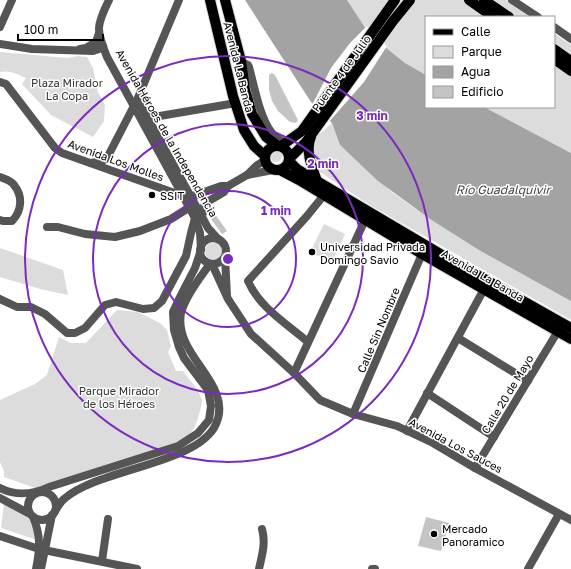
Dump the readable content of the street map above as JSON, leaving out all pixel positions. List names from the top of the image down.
{
  "streets": {
    "main road": ["Avenida La Banda", "Puente 4 de Julio"],
    "street": [
      "Avenida Héroes de la Independencia",
      "Avenida Los Molles",
      "Calle Sin Nombre",
      "Calle 20 de Mayo",
      "Avenida Los Sauces"
    ]
  },
  "crossings": [
    ["Avenida La Banda", "Puente 4 de Julio"],
    ["Avenida La Banda", "Calle Sin Nombre"],
    ["Avenida La Banda", "Calle 20 de Mayo"],
    ["Avenida Héroes de la Independencia", "Avenida Los Molles"],
    ["Avenida Héroes de la Independencia", "Avenida Los Sauces"],
    ["Calle Sin Nombre", "Avenida Los Sauces"],
    ["Calle 20 de Mayo", "Avenida Los Sauces"]
  ],
  "water": ["Río Guadalquivir"],
  "parks": ["Plaza Mirador La Copa", "Parque Mirador de los Héroes"],
  "places": ["SSIT", "Universidad Privada Domingo Savio", "Mercado Panoramico"],
  "legend": [
    "Calle",
    "Parque",
    "Agua",
    "Edificio"
  ],
  "scale_bar": "100 m",
  "rings": ["3 min", "2 min", "1 min"]
}
